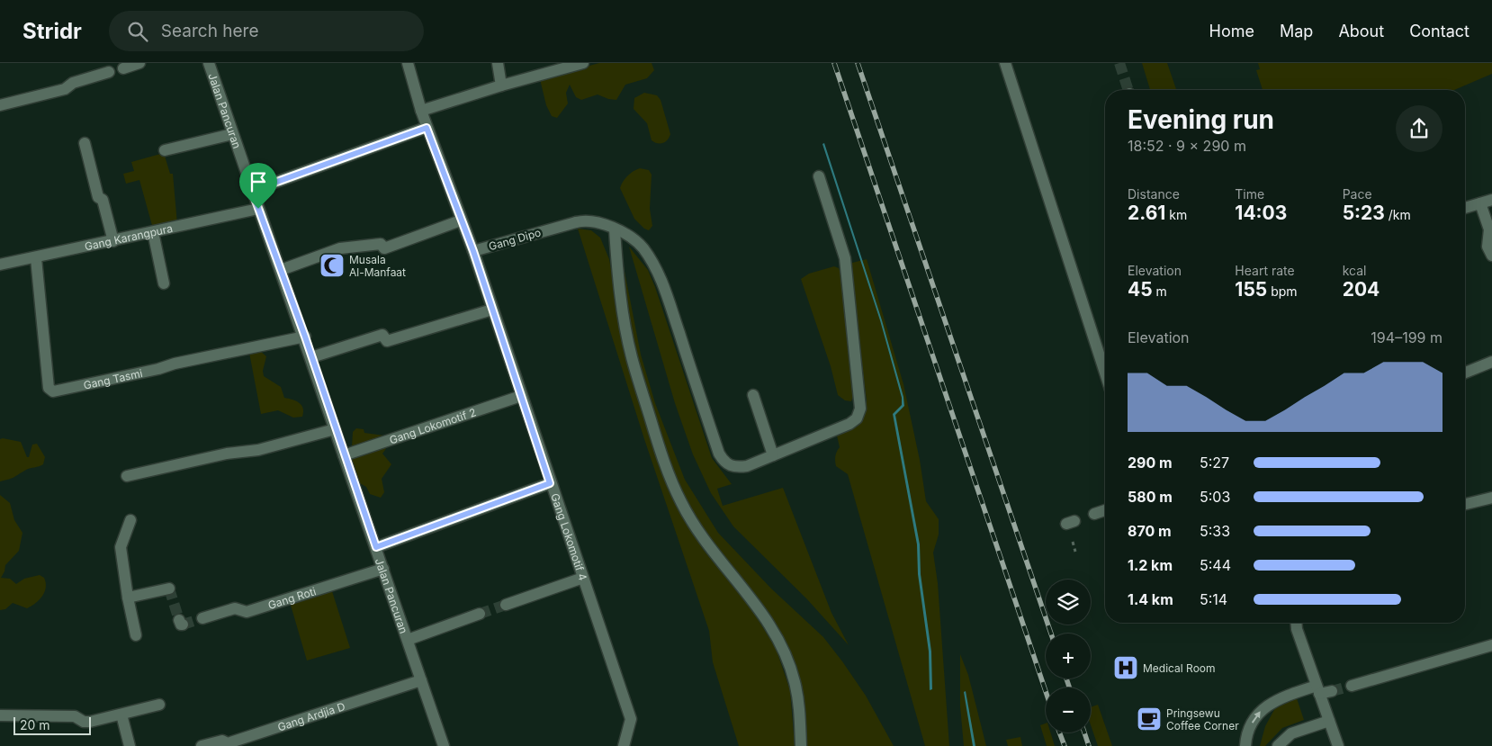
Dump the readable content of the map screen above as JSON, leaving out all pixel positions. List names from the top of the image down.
{
  "streets": {
    "street": [
      "Jalan Pancuran",
      "Gang Karangpura",
      "Gang Dipo",
      "Gang Tasmi",
      "Gang Lokomotif 2",
      "Gang Lokomotif 4",
      "Gang Roti",
      "Gang Ardjia D"
    ]
  },
  "crossings": [
    ["Jalan Pancuran", "Gang Karangpura"],
    ["Jalan Pancuran", "Gang Tasmi"],
    ["Jalan Pancuran", "Gang Lokomotif 2"],
    ["Jalan Pancuran", "Gang Roti"],
    ["Jalan Pancuran", "Gang Ardjia D"],
    ["Gang Karangpura", "Gang Tasmi"],
    ["Gang Dipo", "Gang Lokomotif 4"],
    ["Gang Lokomotif 2", "Gang Lokomotif 4"]
  ],
  "places": {
    "mosque": ["Musala Al-Manfaat"],
    "hospital": ["Medical Room"],
    "cafe": ["Pringsewu Coffee Corner"]
  },
  "scale_bar": "20 m",
  "page": {
    "header": "Stridr",
    "search": "Search here",
    "nav": [
      "Home",
      "Map",
      "About",
      "Contact"
    ],
    "heading": ["Evening run", "18:52 · 9 × 290 m"],
    "stats": [
      ["Distance", "2.61 km"],
      ["Time", "14:03"],
      ["Pace", "5:23 /km"],
      ["Elevation", "45 m"],
      ["Heart rate", "155 bpm"],
      ["kcal", "204"]
    ],
    "chart": ["Elevation", "194–199 m"],
    "list": [
      {
        "name": "290 m",
        "note": "5:27"
      },
      {
        "name": "580 m",
        "note": "5:03"
      },
      {
        "name": "870 m",
        "note": "5:33"
      },
      {
        "name": "1.2 km",
        "note": "5:44"
      },
      {
        "name": "1.4 km",
        "note": "5:14"
      }
    ],
    "map_buttons": ["+", "−"],
    "scale": "20 m"
  }
}
